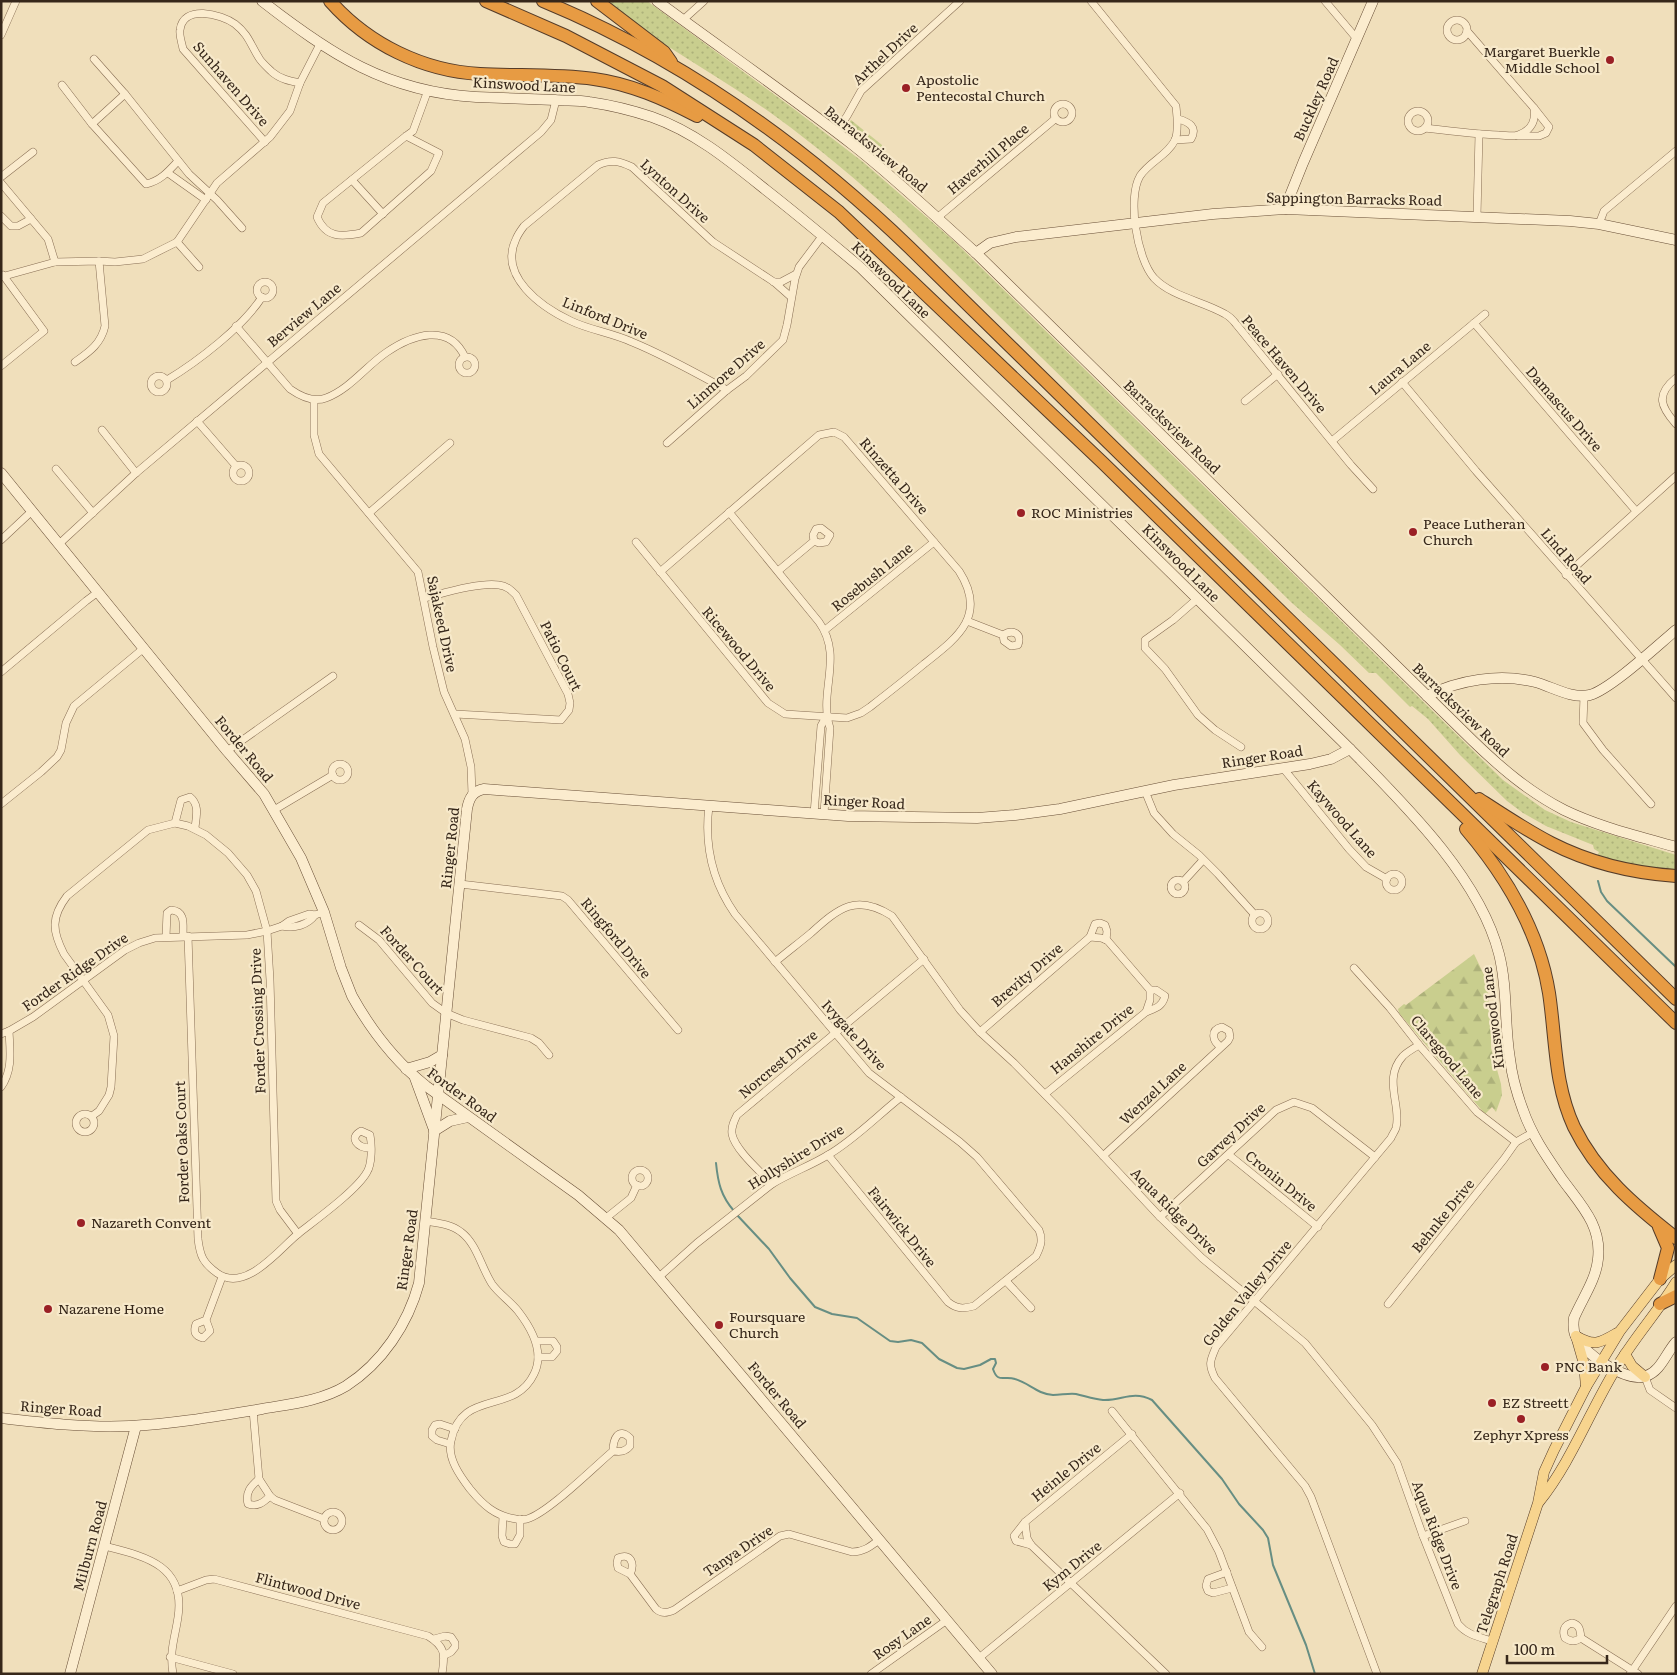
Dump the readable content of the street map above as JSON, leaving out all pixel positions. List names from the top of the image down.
{
  "streets": {
    "main road": ["Telegraph Road"],
    "street": [
      "Arthel Drive",
      "Sunhaven Drive",
      "Kinswood Lane",
      "Buckley Road",
      "Barracksview Road",
      "Haverhill Place",
      "Lynton Drive",
      "Sappington Barracks Road",
      "Berview Lane",
      "Linford Drive",
      "Peace Haven Drive",
      "Laura Lane",
      "Linmore Drive",
      "Damascus Drive",
      "Rinzetta Drive",
      "Lind Road",
      "Rosebush Lane",
      "Sajakeed Drive",
      "Ricewood Drive",
      "Patio Court",
      "Forder Road",
      "Ringer Road",
      "Kaywood Lane",
      "Ringford Drive",
      "Forder Court",
      "Forder Ridge Drive",
      "Brevity Drive",
      "Forder Crossing Drive",
      "Ivygate Drive",
      "Hanshire Drive",
      "Claregood Lane",
      "Norcrest Drive",
      "Wenzel Lane",
      "Garvey Drive",
      "Forder Oaks Court",
      "Hollyshire Drive",
      "Cronin Drive",
      "Aqua Ridge Drive",
      "Behnke Drive",
      "Fairwick Drive",
      "Golden Valley Drive",
      "Heinle Drive",
      "Milburn Road",
      "Tanya Drive",
      "Kym Drive",
      "Flintwood Drive",
      "Rosy Lane"
    ]
  },
  "crossings": [
    ["Arthel Drive", "Barracksview Road"],
    ["Kinswood Lane", "Berview Lane"],
    ["Kinswood Lane", "Linmore Drive"],
    ["Kinswood Lane", "Ringer Road"],
    ["Buckley Road", "Sappington Barracks Road"],
    ["Barracksview Road", "Haverhill Place"],
    ["Barracksview Road", "Sappington Barracks Road"],
    ["Lynton Drive", "Linford Drive"],
    ["Lynton Drive", "Linmore Drive"],
    ["Sappington Barracks Road", "Peace Haven Drive"],
    ["Berview Lane", "Forder Road"],
    ["Linford Drive", "Linmore Drive"],
    ["Peace Haven Drive", "Laura Lane"],
    ["Laura Lane", "Damascus Drive"],
    ["Laura Lane", "Lind Road"],
    ["Rinzetta Drive", "Rosebush Lane"],
    ["Rinzetta Drive", "Ricewood Drive"],
    ["Sajakeed Drive", "Patio Court"],
    ["Sajakeed Drive", "Ringer Road"],
    ["Forder Road", "Ringer Road"],
    ["Forder Road", "Forder Ridge Drive"],
    ["Forder Road", "Hollyshire Drive"],
    ["Forder Road", "Tanya Drive"],
    ["Forder Road", "Kym Drive"],
    ["Forder Road", "Rosy Lane"],
    ["Ringer Road", "Kaywood Lane"],
    ["Ringer Road", "Ringford Drive"],
    ["Ringer Road", "Forder Court"],
    ["Ringer Road", "Ivygate Drive"],
    ["Ringer Road", "Milburn Road"],
    ["Forder Ridge Drive", "Forder Crossing Drive"],
    ["Forder Ridge Drive", "Forder Oaks Court"],
    ["Brevity Drive", "Hanshire Drive"],
    ["Brevity Drive", "Aqua Ridge Drive"],
    ["Ivygate Drive", "Norcrest Drive"],
    ["Ivygate Drive", "Hollyshire Drive"],
    ["Ivygate Drive", "Aqua Ridge Drive"],
    ["Ivygate Drive", "Fairwick Drive"],
    ["Hanshire Drive", "Aqua Ridge Drive"],
    ["Claregood Lane", "Behnke Drive"],
    ["Claregood Lane", "Golden Valley Drive"],
    ["Norcrest Drive", "Hollyshire Drive"],
    ["Norcrest Drive", "Aqua Ridge Drive"],
    ["Wenzel Lane", "Aqua Ridge Drive"],
    ["Garvey Drive", "Cronin Drive"],
    ["Garvey Drive", "Aqua Ridge Drive"],
    ["Garvey Drive", "Golden Valley Drive"],
    ["Hollyshire Drive", "Fairwick Drive"],
    ["Cronin Drive", "Golden Valley Drive"],
    ["Aqua Ridge Drive", "Golden Valley Drive"],
    ["Aqua Ridge Drive", "Telegraph Road"]
  ],
  "places": [
    "Margaret Buerkle Middle School",
    "Apostolic Pentecostal Church",
    "ROC Ministries",
    "Peace Lutheran Church",
    "Nazareth Convent",
    "Nazarene Home",
    "Foursquare Church",
    "PNC Bank",
    "EZ Streett",
    "Zephyr Xpress"
  ],
  "scale_bar": "100 m"
}
